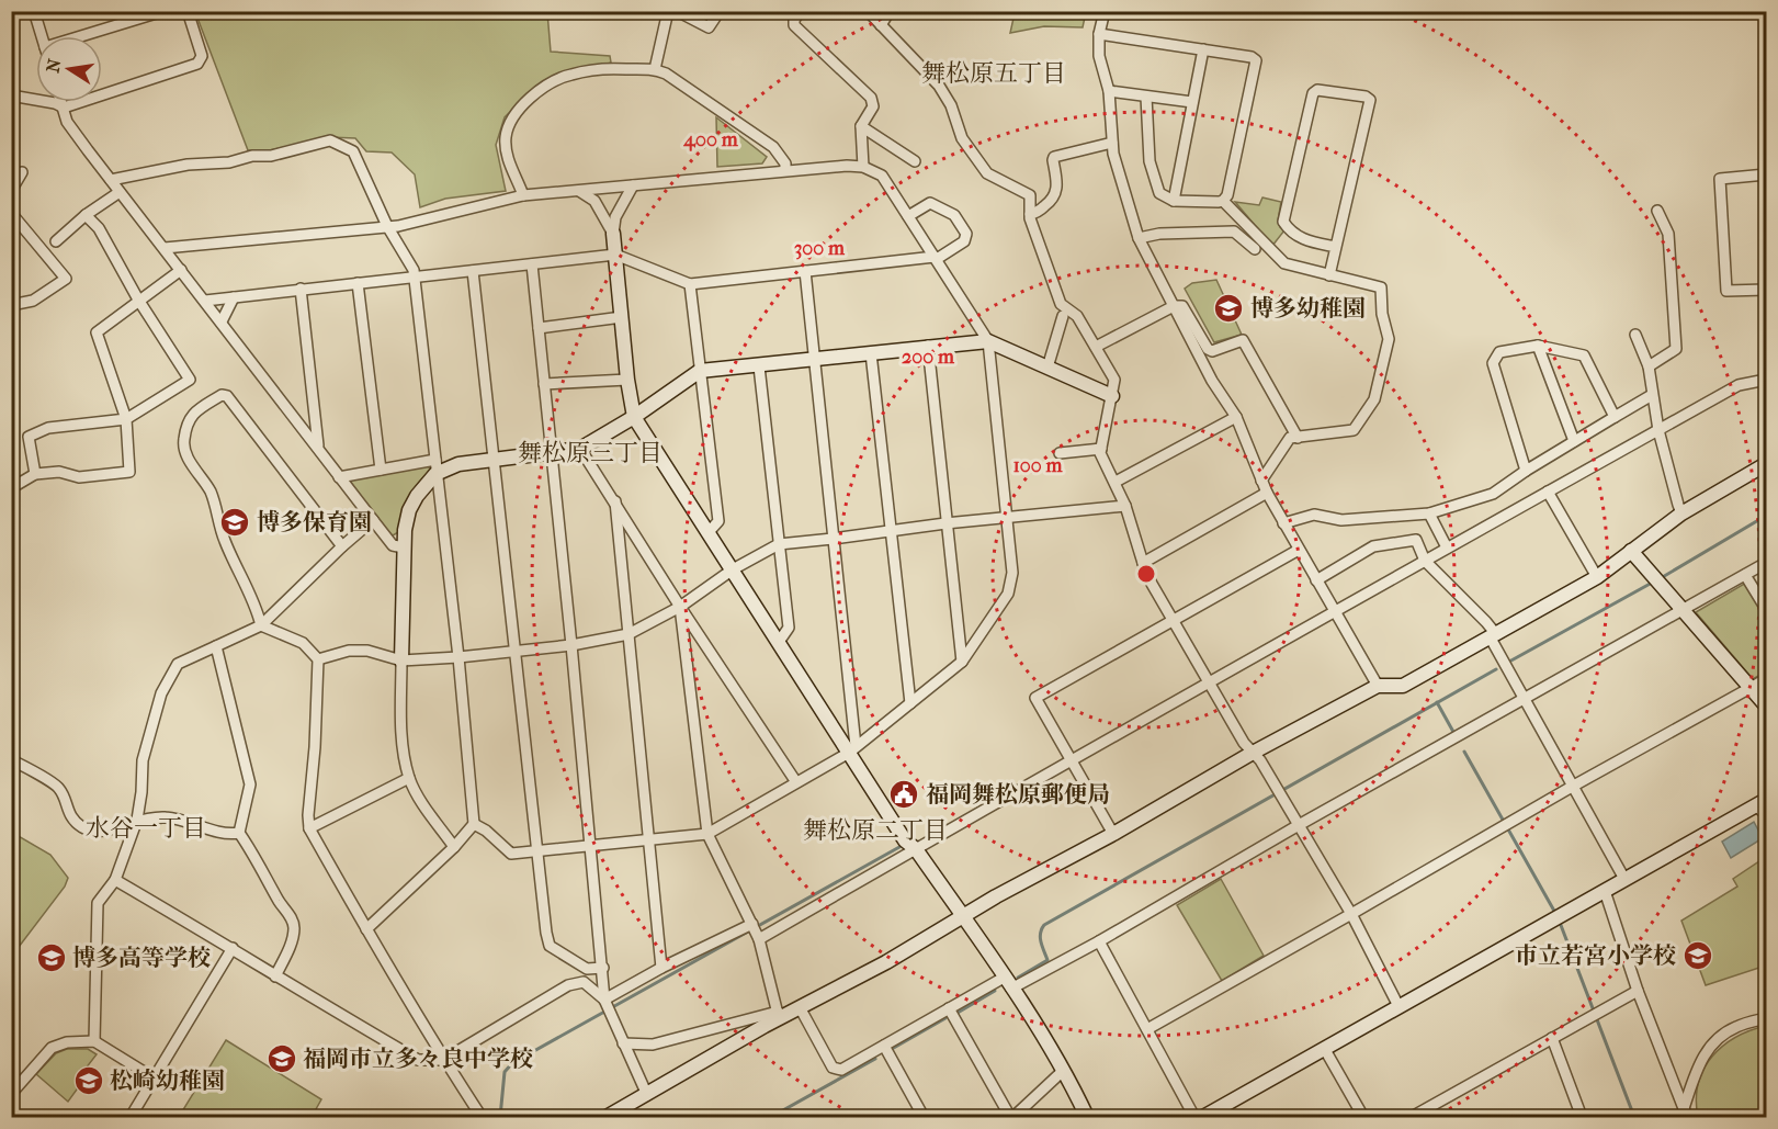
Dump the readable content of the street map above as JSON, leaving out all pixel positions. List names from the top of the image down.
{
  "districts": [
    "舞松原五丁目",
    "舞松原三丁目",
    "水谷一丁目",
    "舞松原二丁目"
  ],
  "places": {
    "school or university": [
      "博多幼稚園",
      "博多保育園",
      "市立若宮小学校",
      "博多高等学校",
      "福岡市立多々良中学校",
      "松崎幼稚園"
    ],
    "public building": ["福岡舞松原郵便局"]
  },
  "north": "left",
  "rings": [
    "400 m",
    "300 m",
    "200 m",
    "100 m"
  ]
}
